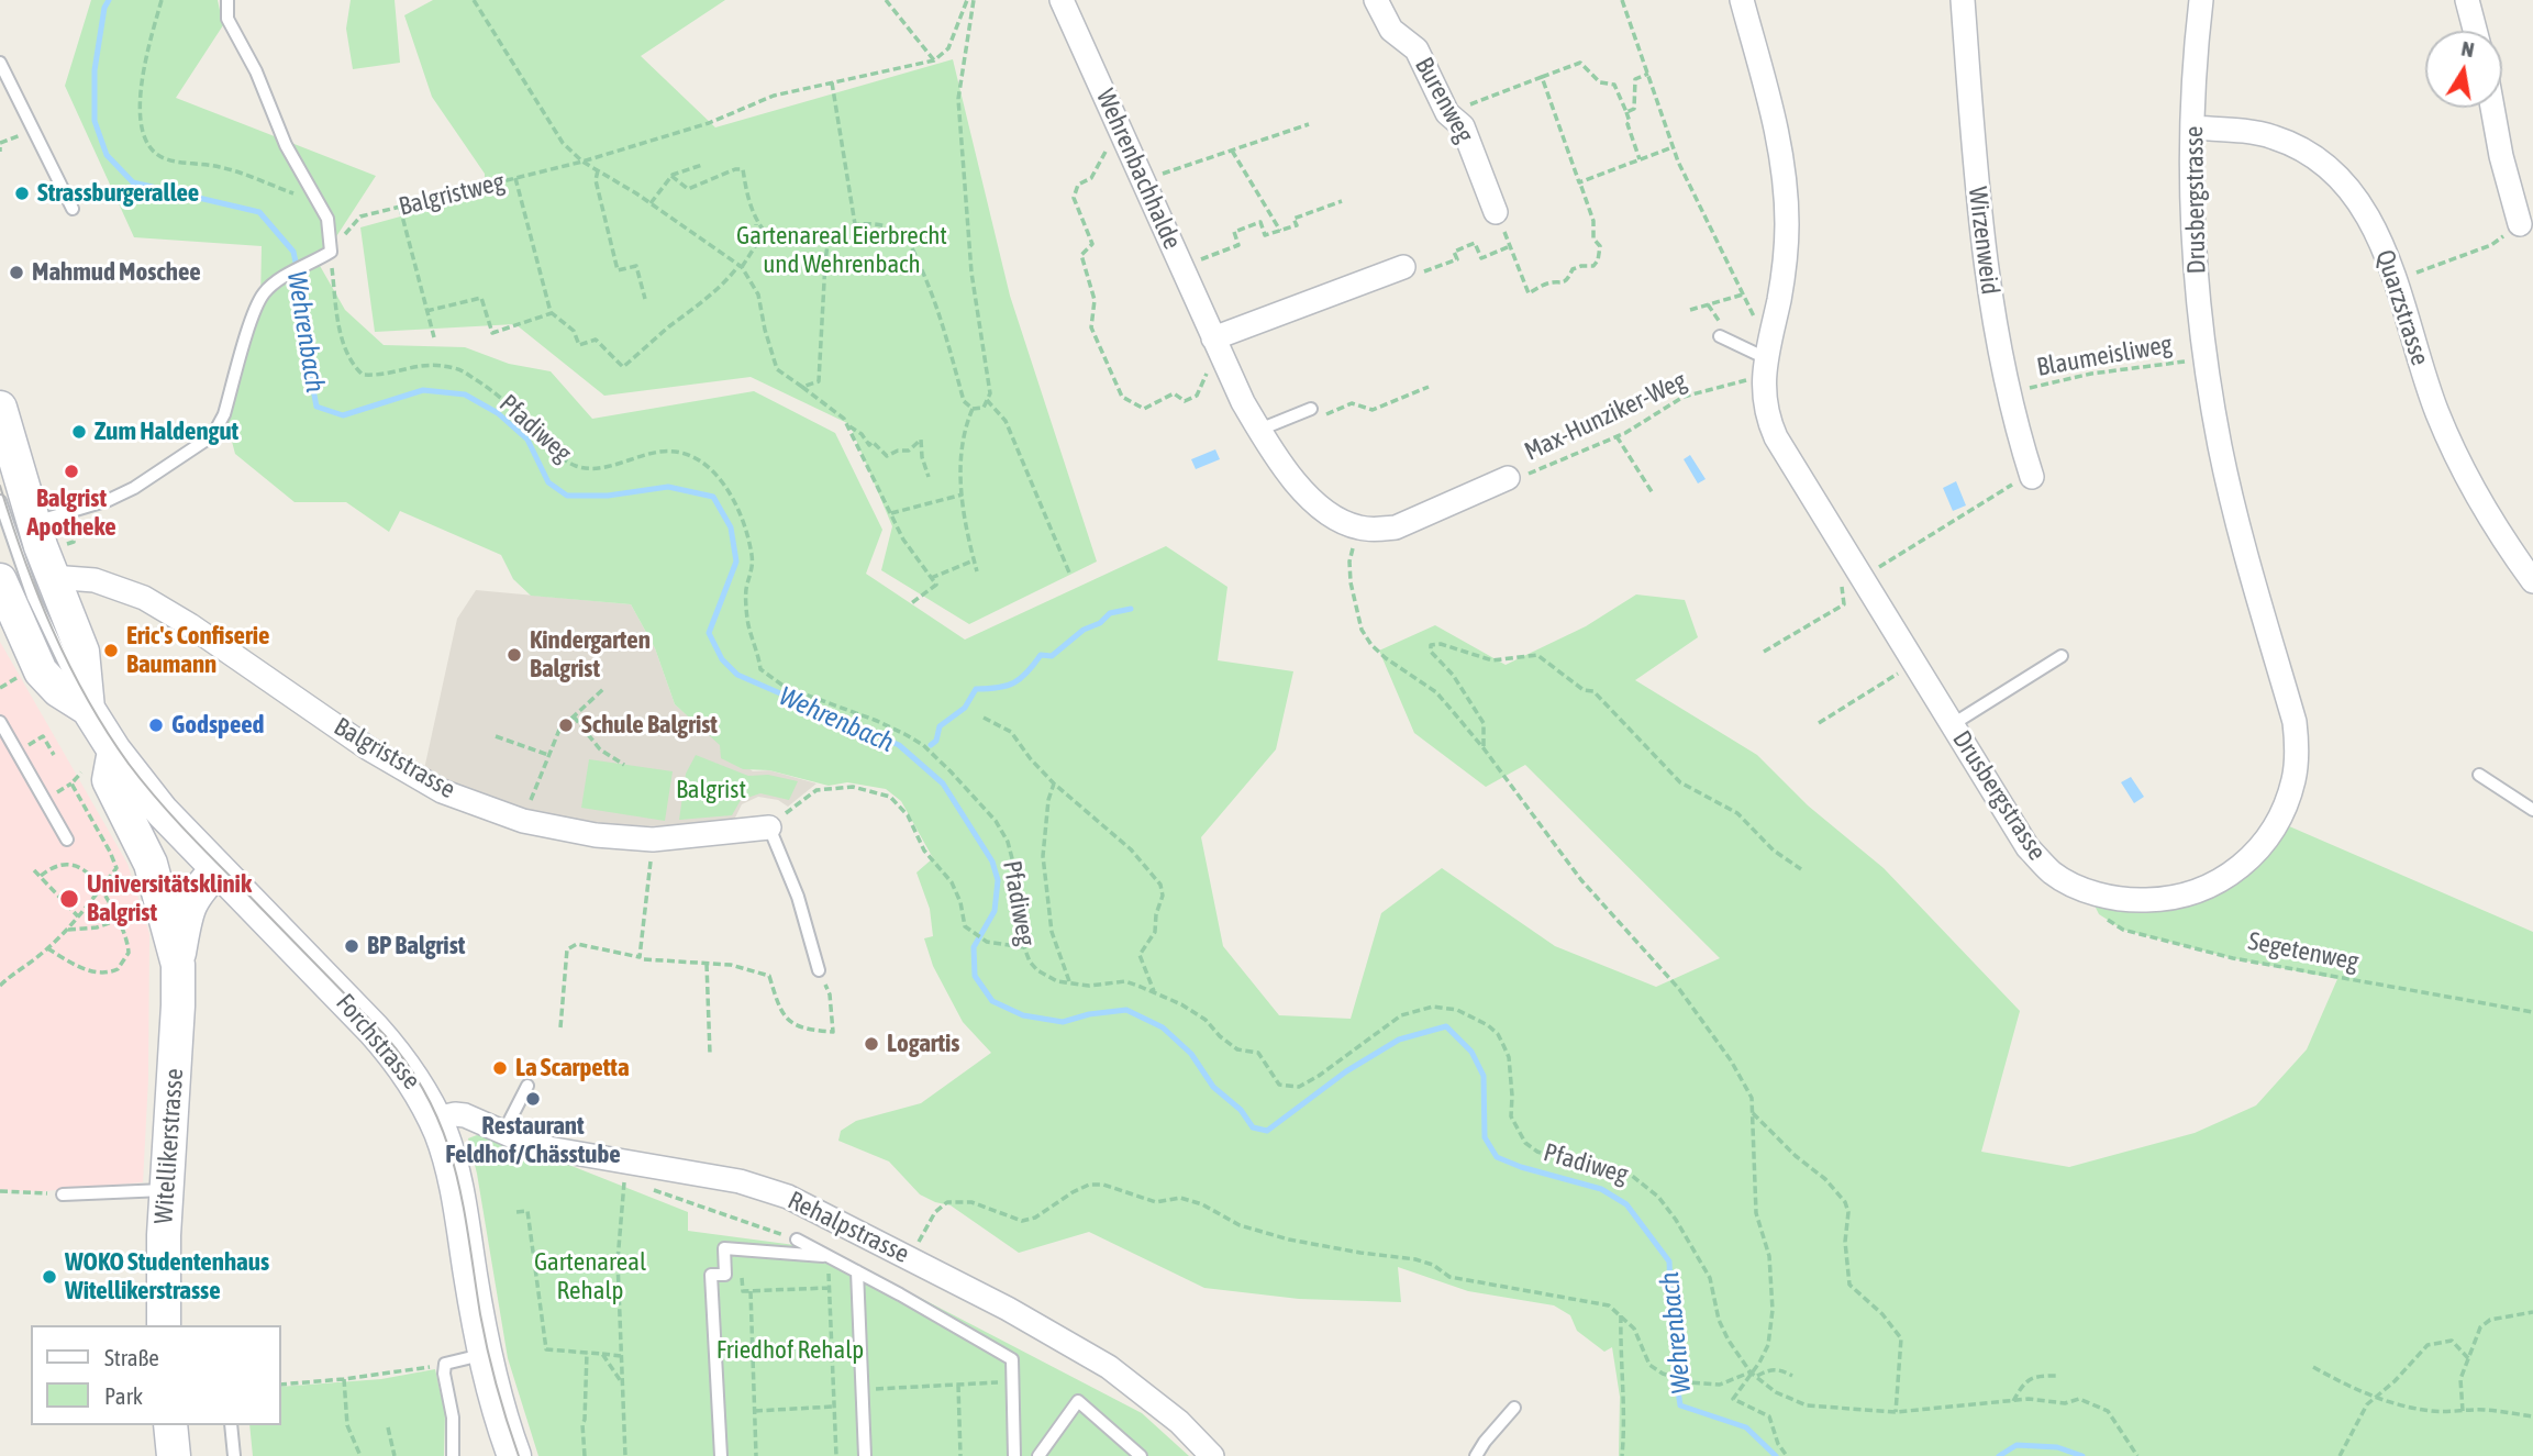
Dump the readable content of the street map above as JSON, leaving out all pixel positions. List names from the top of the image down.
{
  "streets": {
    "main road": ["Forchstrasse", "Witellikerstrasse"],
    "street": [
      "Burenweg",
      "Wehrenbachhalde",
      "Drusbergstrasse",
      "Wirzenweid",
      "Quarzstrasse",
      "Balgriststrasse",
      "Rehalpstrasse"
    ],
    "path": [
      "Balgristweg",
      "Blaumeisliweg",
      "Max-Hunziker-Weg",
      "Pfadiweg",
      "Segetenweg"
    ]
  },
  "crossings": [
    ["Wehrenbachhalde", "Max-Hunziker-Weg"],
    ["Balgristweg", "Pfadiweg"],
    ["Drusbergstrasse", "Quarzstrasse"],
    ["Drusbergstrasse", "Blaumeisliweg"],
    ["Drusbergstrasse", "Max-Hunziker-Weg"],
    ["Drusbergstrasse", "Segetenweg"],
    ["Wirzenweid", "Blaumeisliweg"],
    ["Balgriststrasse", "Forchstrasse"],
    ["Forchstrasse", "Witellikerstrasse"],
    ["Forchstrasse", "Rehalpstrasse"]
  ],
  "water": ["Wehrenbach"],
  "parks": [
    "Gartenareal Eierbrecht und Wehrenbach",
    "Balgrist",
    "Gartenareal Rehalp",
    "Friedhof Rehalp"
  ],
  "places": [
    "Strassburgerallee",
    "Mahmud Moschee",
    "Zum Haldengut",
    "Balgrist Apotheke",
    "Eric's Confiserie Baumann",
    "Kindergarten Balgrist",
    "Godspeed",
    "Schule Balgrist",
    "Universitätsklinik Balgrist",
    "BP Balgrist",
    "Logartis",
    "La Scarpetta",
    "Restaurant Feldhof/Chässtube",
    "WOKO Studentenhaus Witellikerstrasse"
  ],
  "legend": ["Straße", "Park"],
  "north": "top"
}
